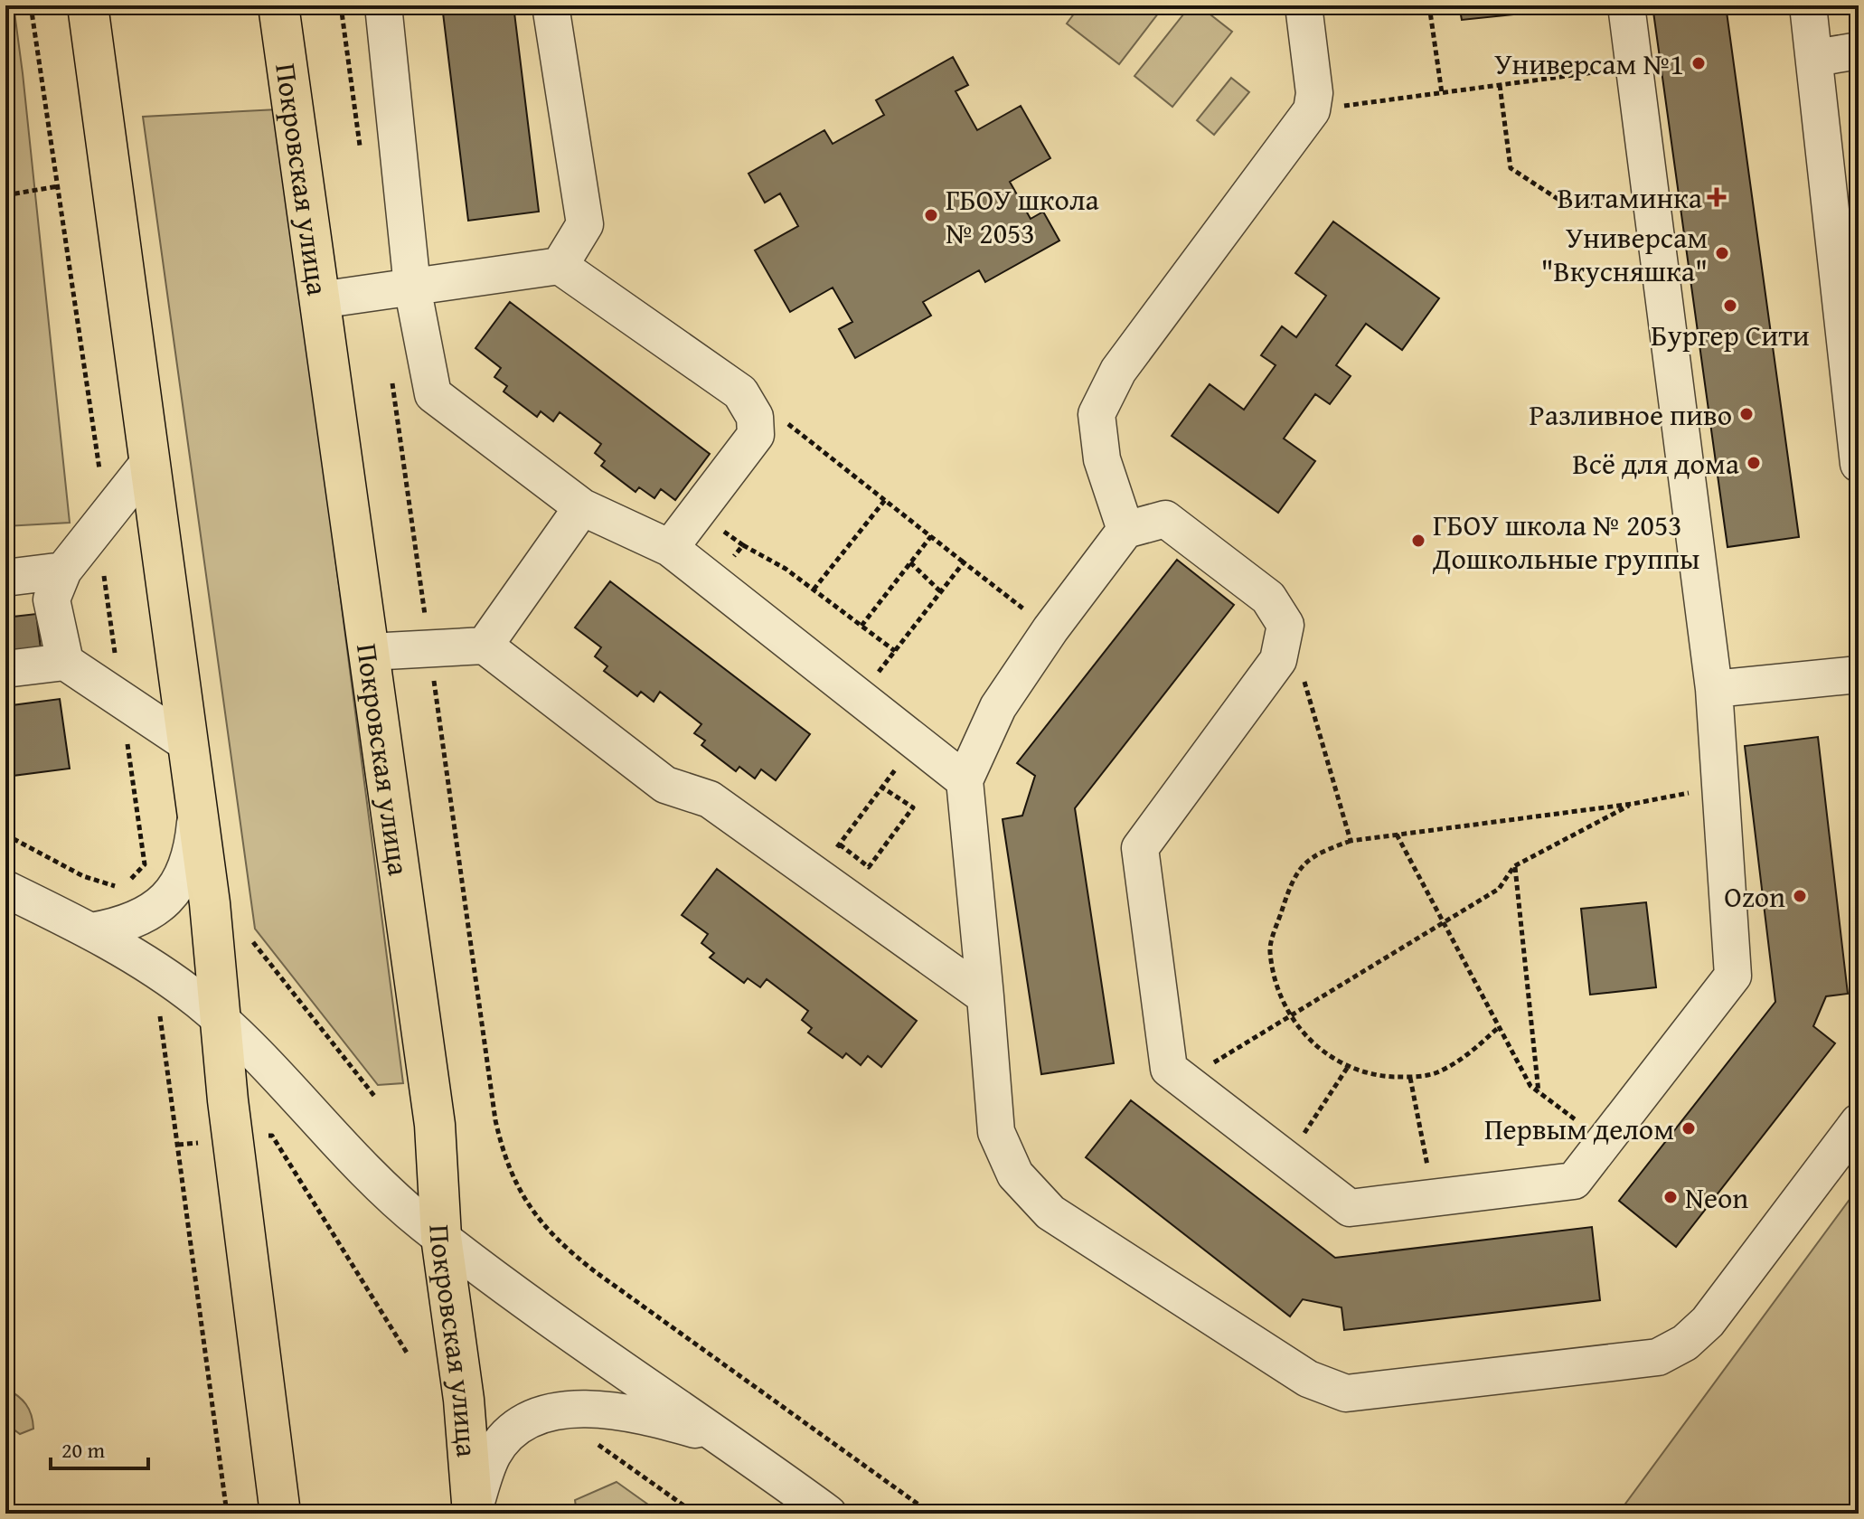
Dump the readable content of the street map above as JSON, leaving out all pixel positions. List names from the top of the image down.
{
  "streets": {
    "main road": ["Покровская улица"]
  },
  "places": {
    "other": [
      "Универсам №1",
      "ГБОУ школа № 2053",
      "Универсам \"Вкусняшка\"",
      "Бургер Сити",
      "Разливное пиво",
      "Всё для дома",
      "ГБОУ школа № 2053 Дошкольные группы",
      "Ozon",
      "Первым делом",
      "Neon"
    ],
    "health": ["Витаминка"]
  },
  "scale_bar": "20 m"
}
